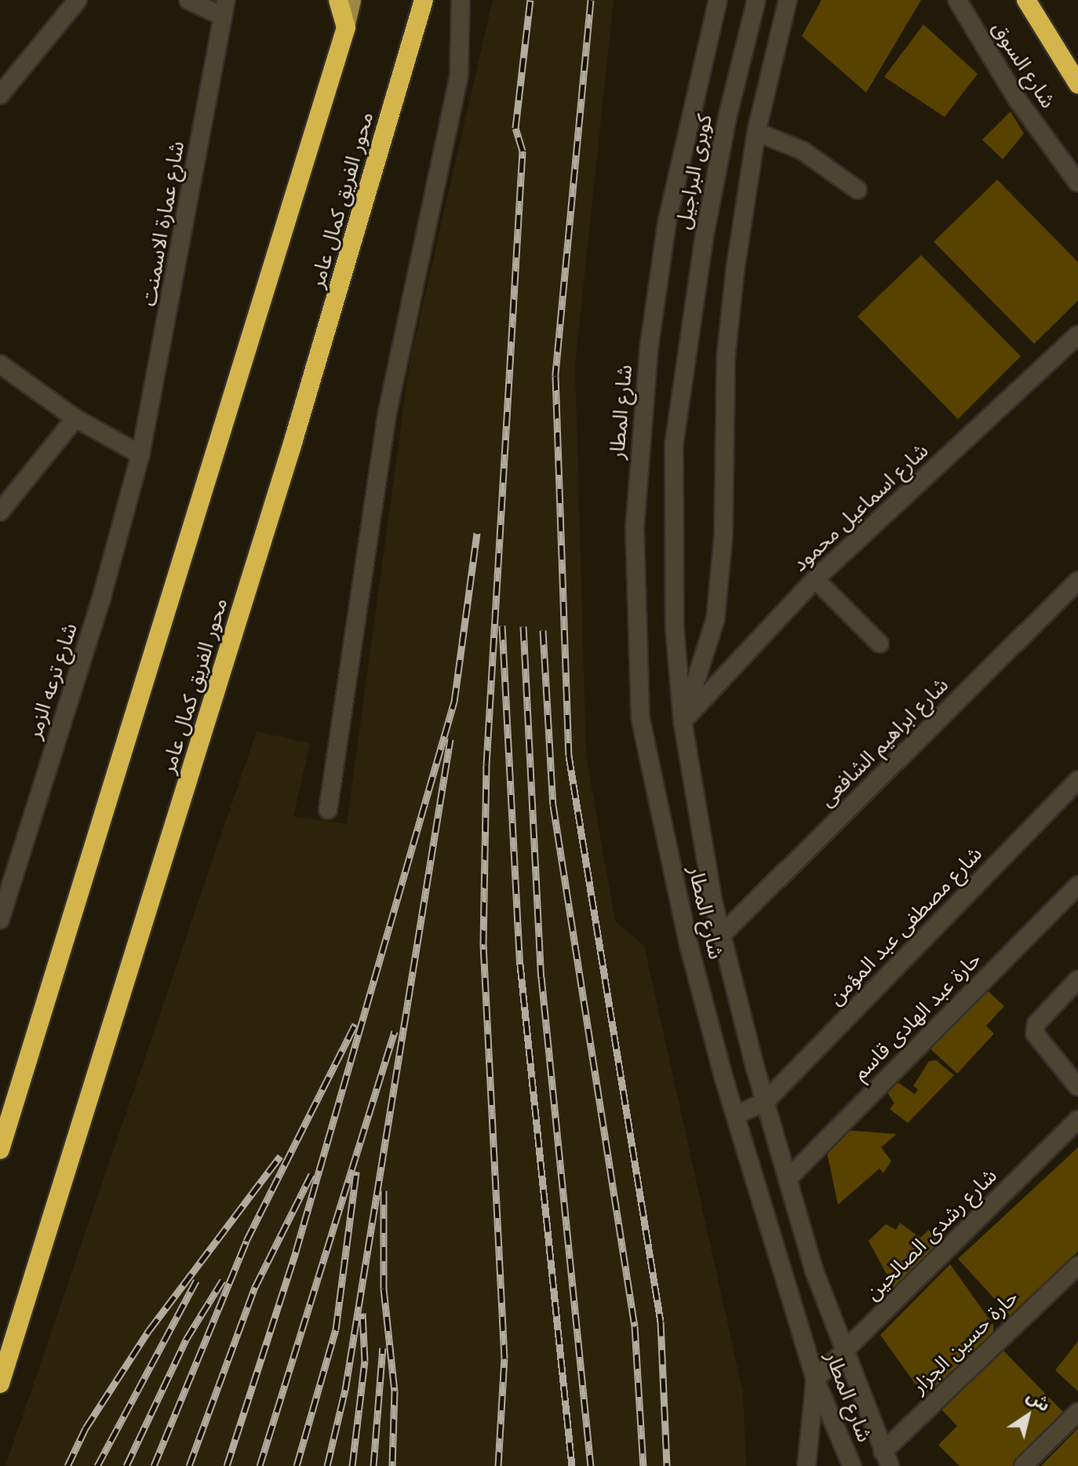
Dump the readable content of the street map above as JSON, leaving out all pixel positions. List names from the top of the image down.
{
  "streets": {
    "highway": ["محور الفريق كمال عامر"],
    "street": [
      "شارع السوق",
      "كوبرى البراجيل",
      "شارع عمارة الاسمنت",
      "شارع المطار",
      "شارع اسماعيل محمود",
      "شارع ترعه الزمر",
      "شارع ابراهيم الشافعى",
      "شارع مصطفى عبد المؤمن",
      "حارة عبد الهادى قاسم",
      "شارع رشدى الصالحين",
      "حارة حسين الجزار"
    ]
  },
  "crossings": [
    ["كوبرى البراجيل", "شارع المطار"],
    ["شارع عمارة الاسمنت", "شارع ترعه الزمر"],
    ["شارع المطار", "شارع اسماعيل محمود"],
    ["شارع المطار", "شارع ابراهيم الشافعى"],
    ["شارع المطار", "شارع مصطفى عبد المؤمن"],
    ["شارع المطار", "حارة عبد الهادى قاسم"],
    ["شارع المطار", "شارع رشدى الصالحين"],
    ["شارع المطار", "حارة حسين الجزار"]
  ],
  "north": "top right"
}
